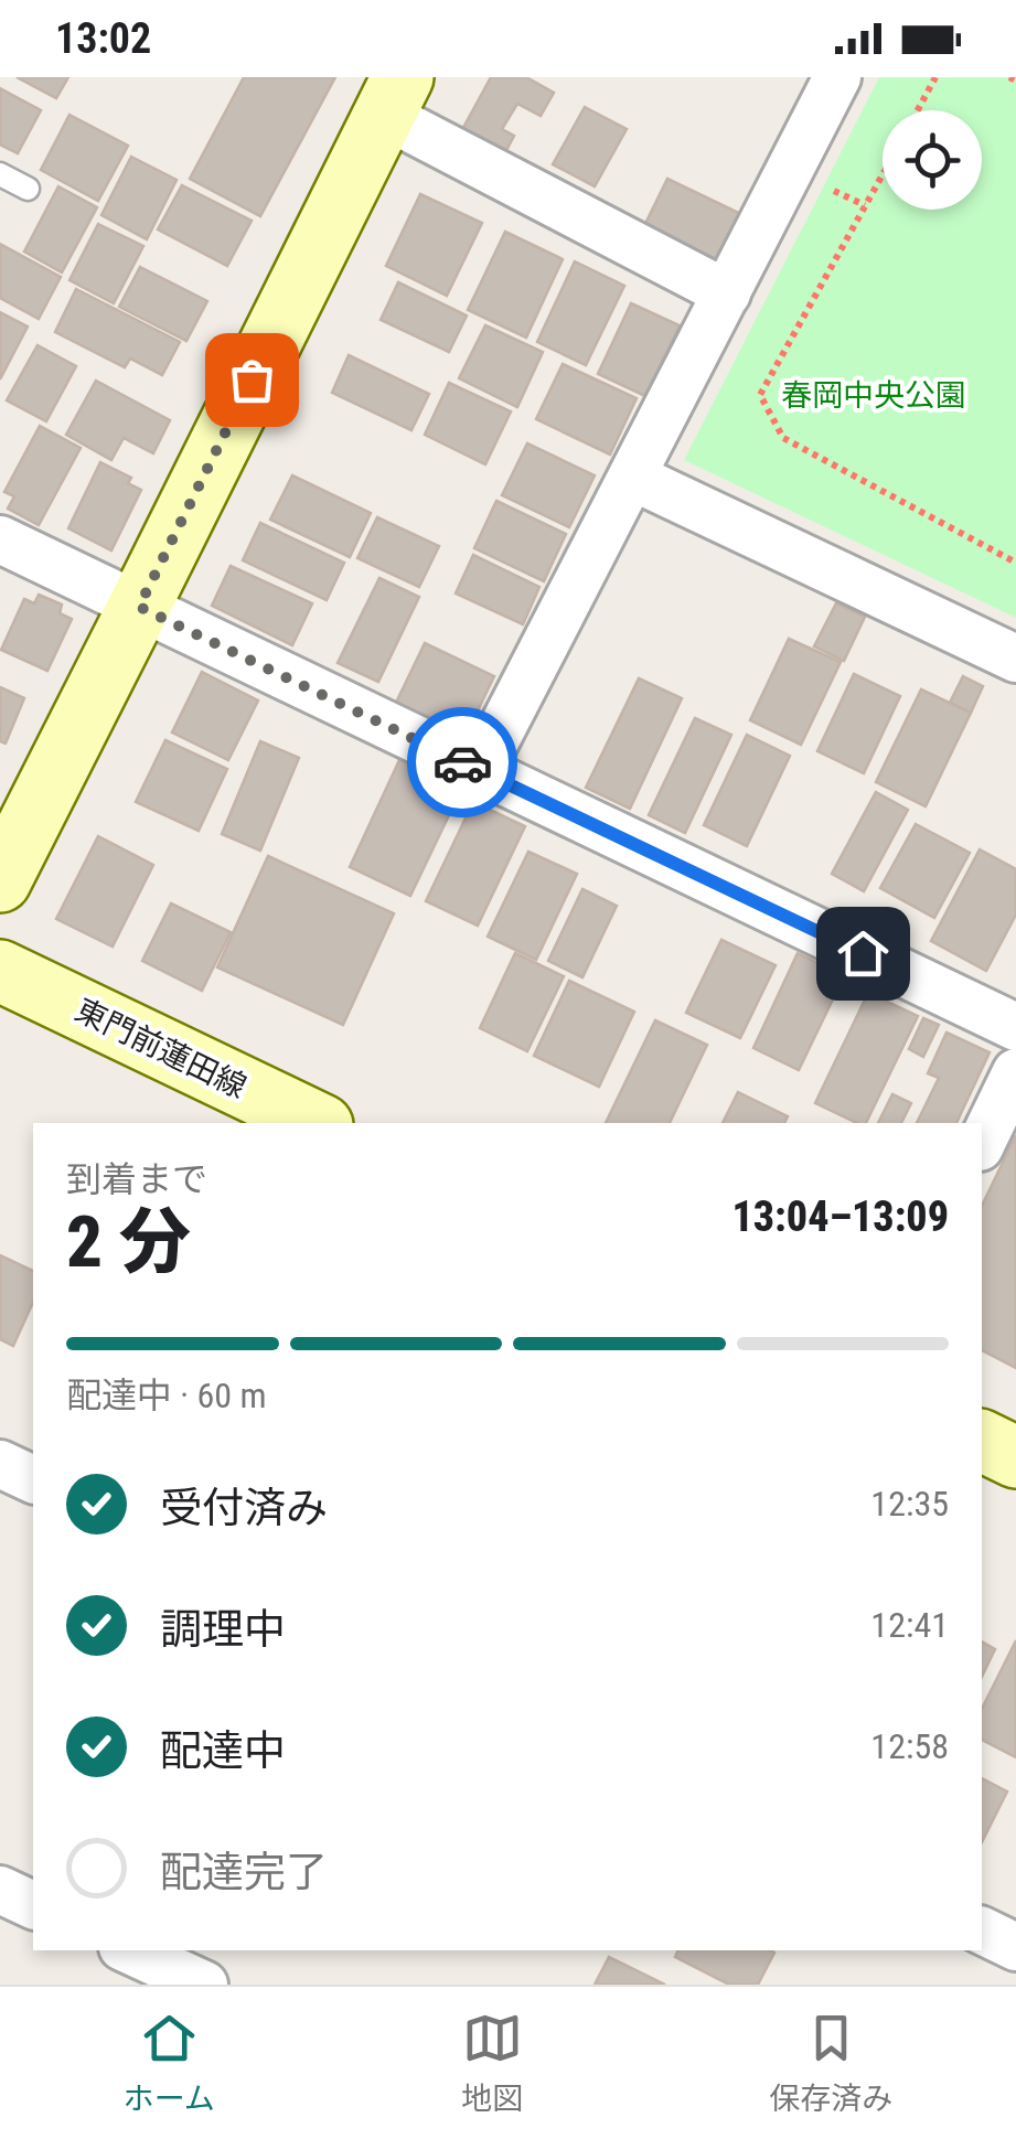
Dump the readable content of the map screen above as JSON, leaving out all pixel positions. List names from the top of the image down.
{
  "streets": {
    "street": ["東門前蓮田線"]
  },
  "parks": ["春岡中央公園"],
  "page": {
    "status": "13:02",
    "heading": ["2 分", "到着まで", "13:04–13:09"],
    "bar": "配達中 · 60 m",
    "list": [
      ["受付済み", "12:35"],
      ["調理中", "12:41"],
      ["配達中", "12:58"],
      "配達完了"
    ],
    "tabs": ["ホーム", "地図", "保存済み"]
  }
}
